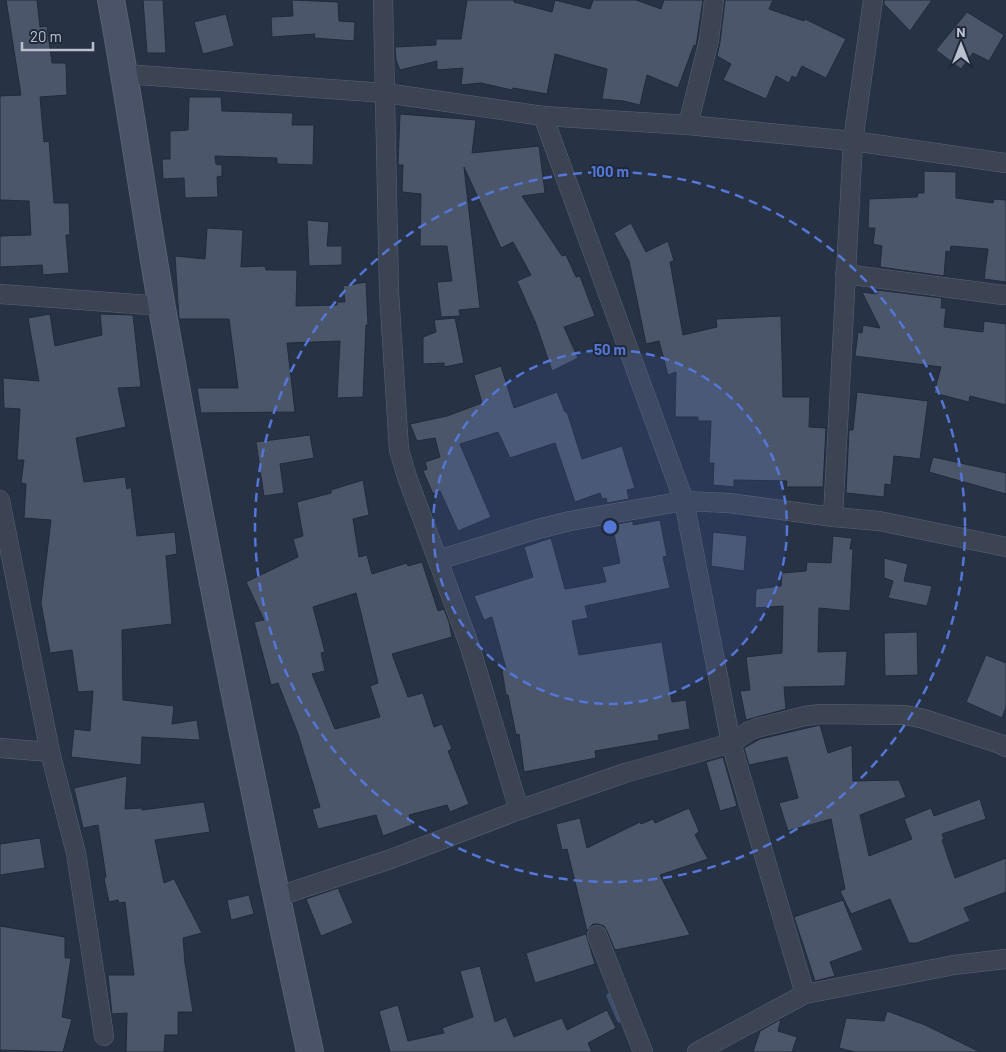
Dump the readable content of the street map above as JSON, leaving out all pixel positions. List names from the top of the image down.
{
  "scale_bar": "20 m",
  "north": "top",
  "rings": ["100 m", "50 m"]
}
